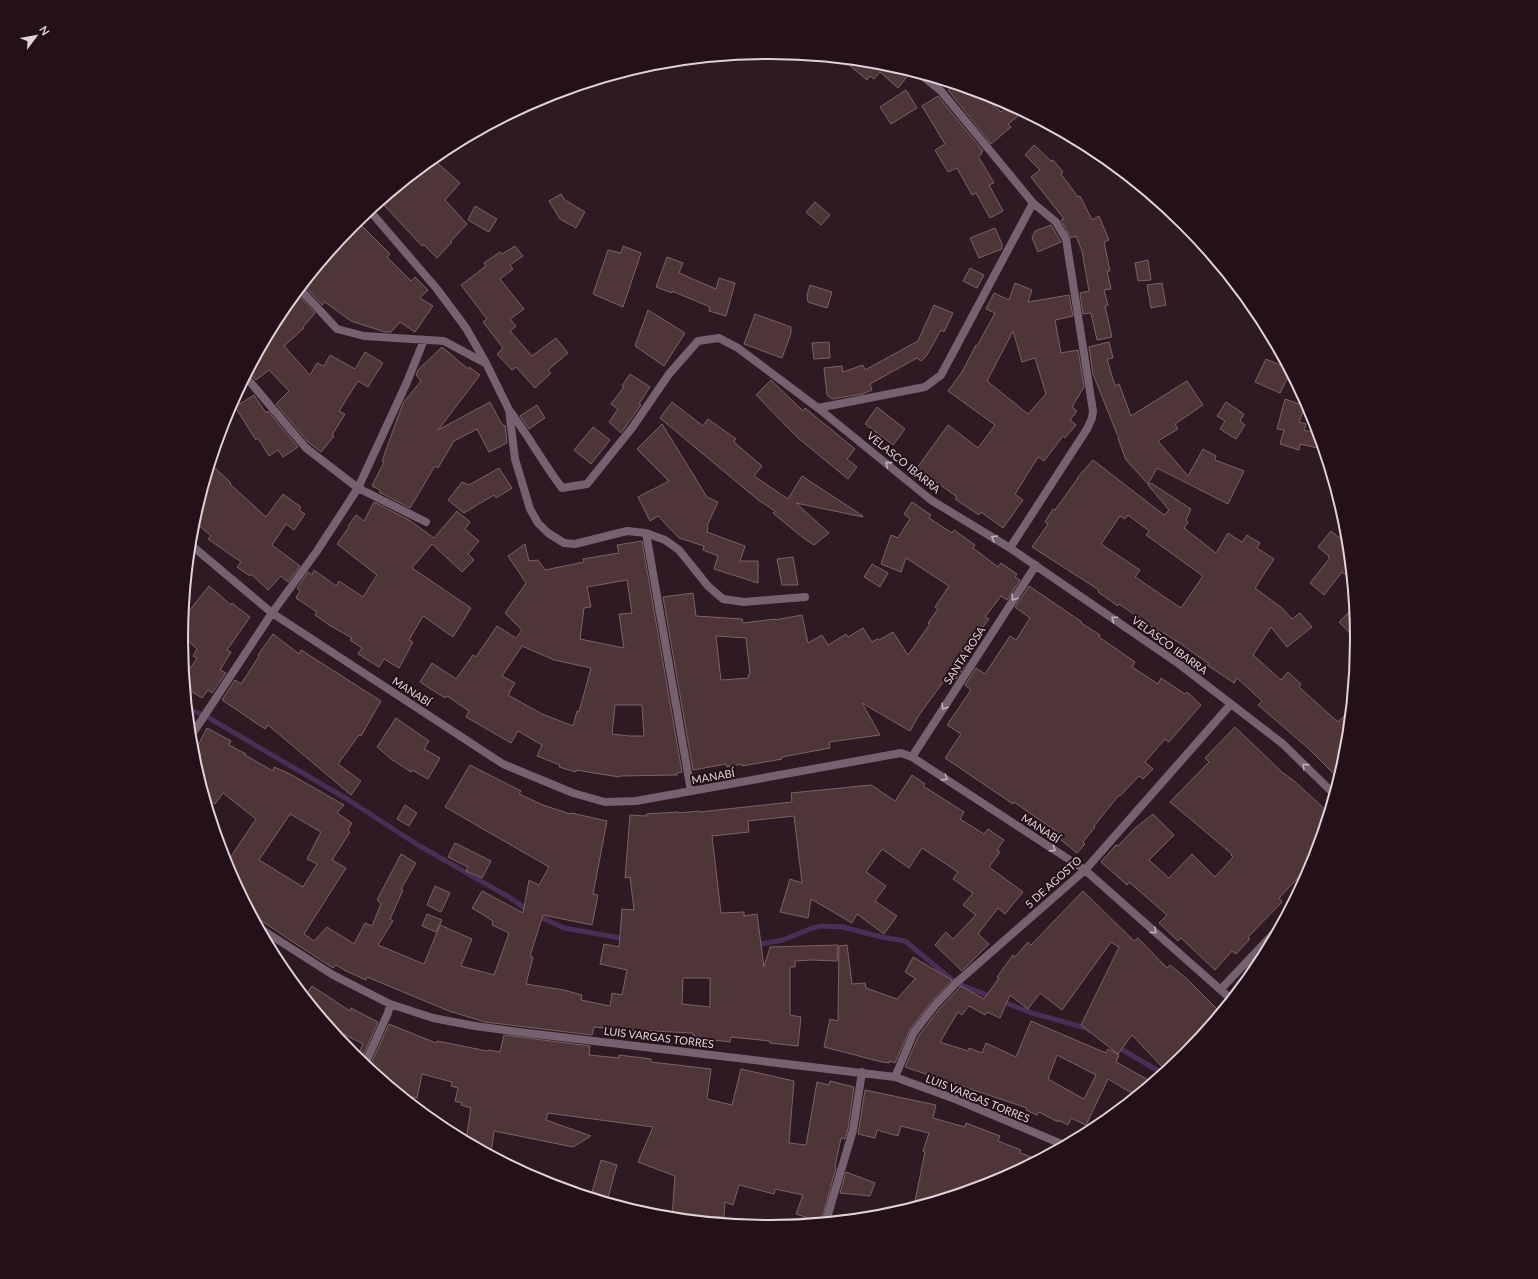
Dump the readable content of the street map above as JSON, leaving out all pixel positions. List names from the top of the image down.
{
  "streets": {
    "street": [
      "VELASCO IBARRA",
      "SANTA ROSA",
      "MANABÍ",
      "5 DE AGOSTO",
      "LUIS VARGAS TORRES"
    ]
  },
  "crossings": [
    ["VELASCO IBARRA", "SANTA ROSA"],
    ["VELASCO IBARRA", "5 DE AGOSTO"],
    ["SANTA ROSA", "MANABÍ"],
    ["MANABÍ", "5 DE AGOSTO"],
    ["5 DE AGOSTO", "LUIS VARGAS TORRES"]
  ],
  "one_way": ["VELASCO IBARRA", "SANTA ROSA"],
  "north": "top right"
}
